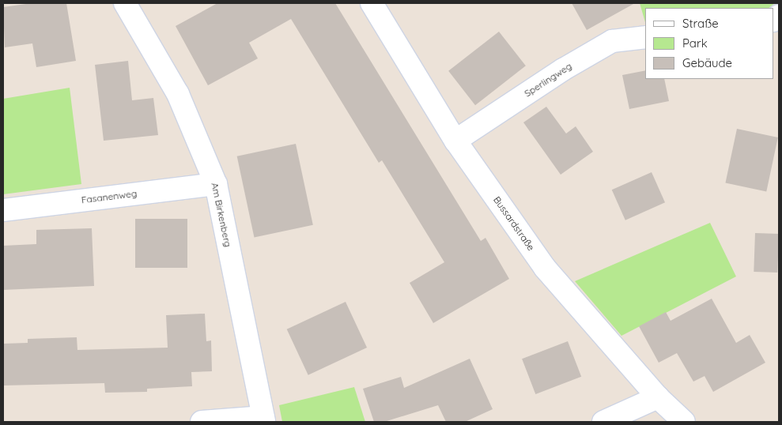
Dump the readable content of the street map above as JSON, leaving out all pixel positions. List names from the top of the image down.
{
  "streets": {
    "street": [
      "Sperlingweg",
      "Fasanenweg",
      "Am Birkenberg",
      "Bussardstraße"
    ]
  },
  "crossings": [
    ["Sperlingweg", "Bussardstraße"],
    ["Fasanenweg", "Am Birkenberg"]
  ],
  "legend": ["Straße", "Park", "Gebäude"]
}
